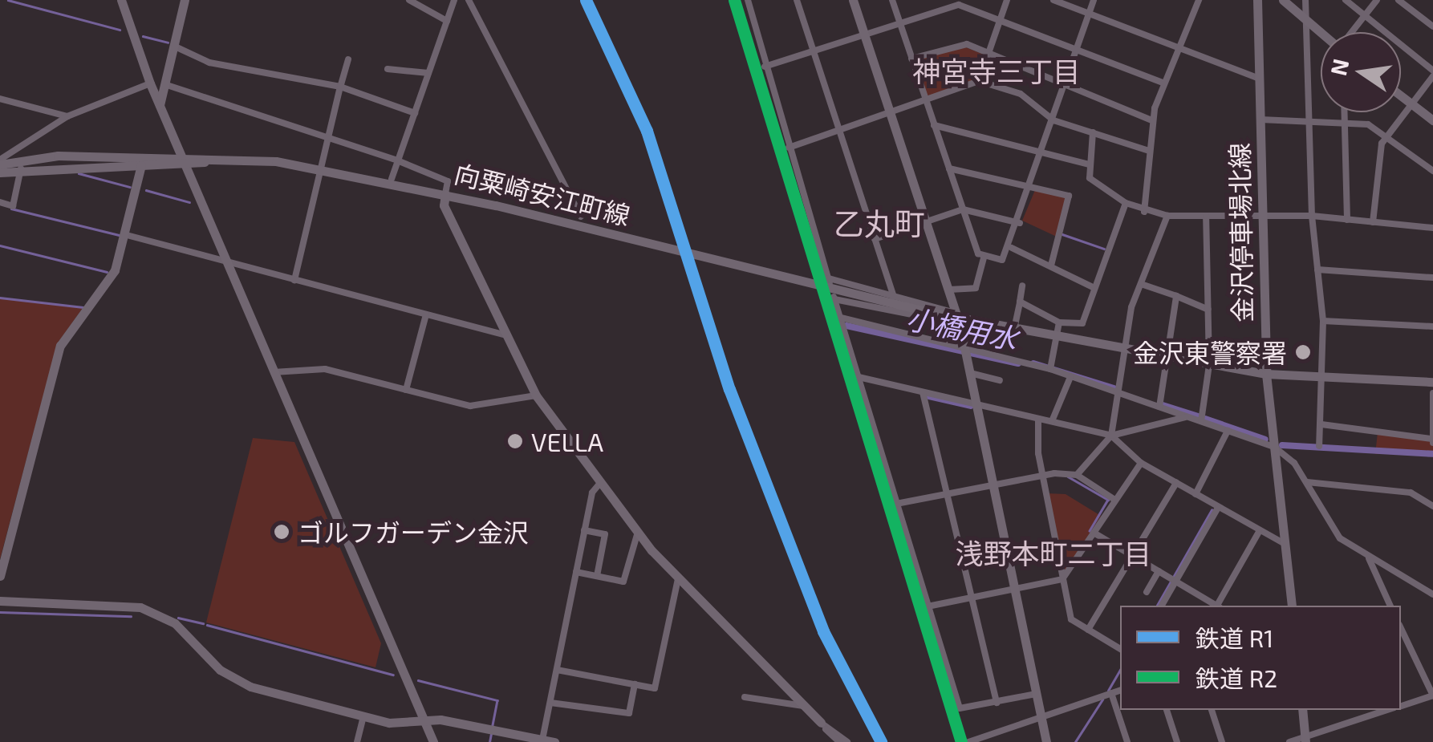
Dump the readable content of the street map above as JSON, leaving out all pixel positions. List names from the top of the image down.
{
  "streets": {
    "street": ["向粟崎安江町線", "金沢停車場北線"]
  },
  "crossings": [
    ["向粟崎安江町線", "金沢停車場北線"]
  ],
  "districts": ["神宮寺三丁目", "乙丸町", "浅野本町二丁目"],
  "water": ["小橋用水"],
  "places": ["金沢東警察署", "VELLA", "ゴルフガーデン金沢"],
  "lines": ["rail line R1", "rail line R2"],
  "legend": ["鉄道 R1", "鉄道 R2"],
  "north": "left"
}
